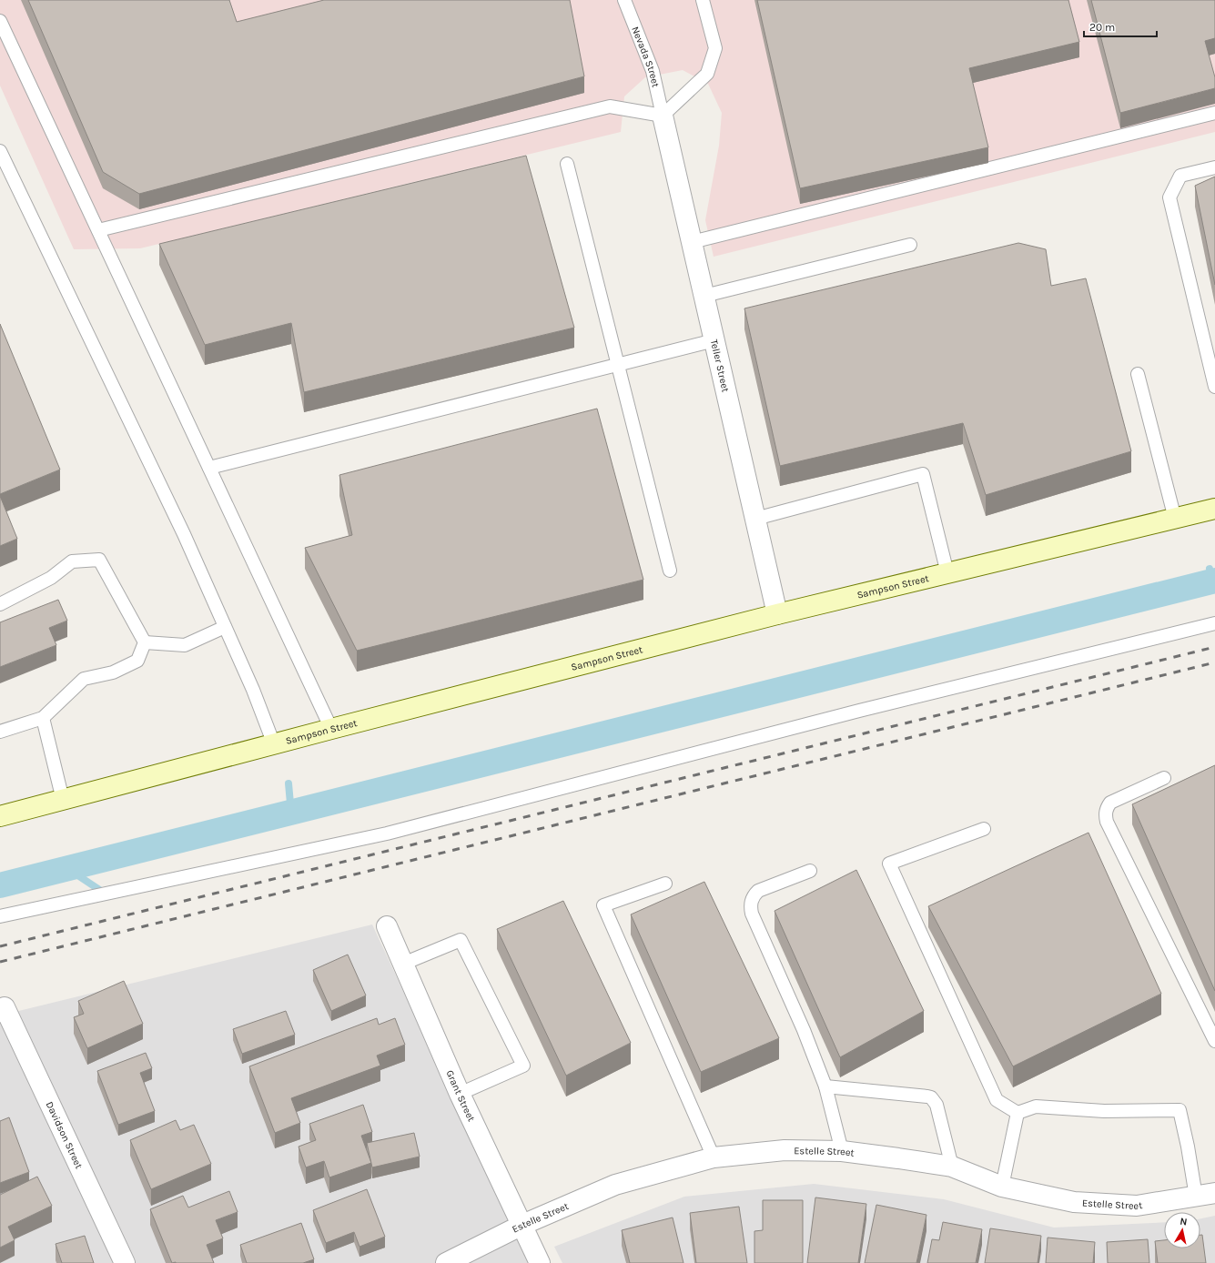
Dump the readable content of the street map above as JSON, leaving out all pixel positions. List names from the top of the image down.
{
  "streets": {
    "street": [
      "Teller Street",
      "Sampson Street",
      "Grant Street",
      "Davidson Street",
      "Estelle Street"
    ],
    "lane": ["Nevada Street"]
  },
  "crossings": [
    ["Nevada Street", "Teller Street"],
    ["Teller Street", "Sampson Street"],
    ["Grant Street", "Estelle Street"]
  ],
  "scale_bar": "20 m",
  "north": "top"
}
